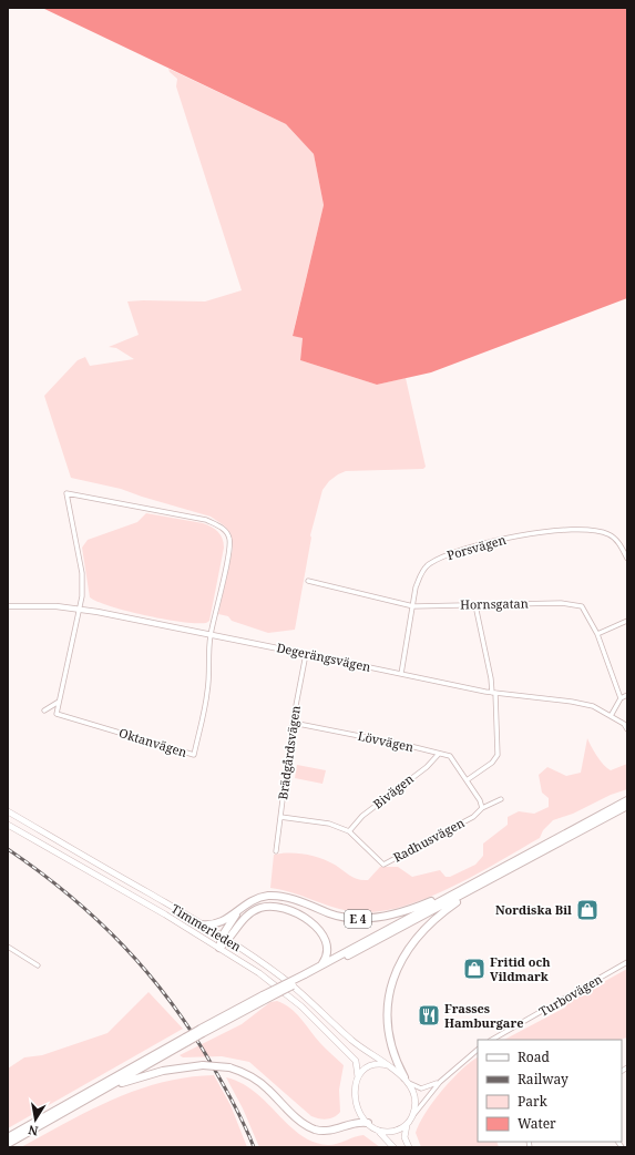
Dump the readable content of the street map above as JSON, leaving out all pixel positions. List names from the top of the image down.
{
  "streets": {
    "highway": ["E 4"],
    "main road": ["Timmerleden"],
    "street": [
      "Porsvägen",
      "Hornsgatan",
      "Degerängsvägen",
      "Lövvägen",
      "Oktanvägen",
      "Brädgårdsvägen",
      "Bivägen",
      "Radhusvägen",
      "Turbovägen"
    ]
  },
  "crossings": [
    ["Porsvägen", "Hornsgatan"],
    ["Porsvägen", "Degerängsvägen"],
    ["Degerängsvägen", "Oktanvägen"],
    ["Degerängsvägen", "Brädgårdsvägen"],
    ["Lövvägen", "Brädgårdsvägen"],
    ["Lövvägen", "Bivägen"],
    ["Brädgårdsvägen", "Radhusvägen"],
    ["Bivägen", "Radhusvägen"],
    ["E 4", "Timmerleden"]
  ],
  "places": {
    "shop": ["Nordiska Bil", "Fritid och Vildmark"],
    "restaurant": ["Frasses Hamburgare"]
  },
  "legend": [
    "Road",
    "Railway",
    "Park",
    "Water"
  ],
  "north": "bottom"
}
